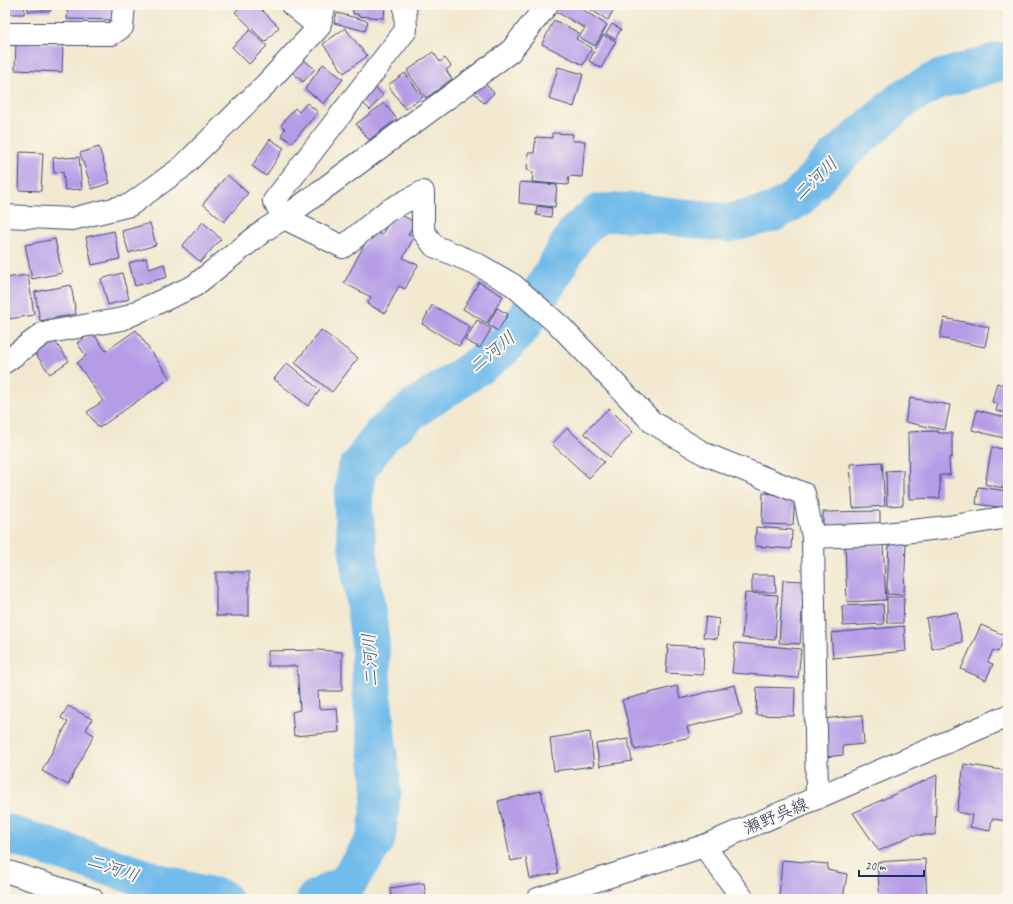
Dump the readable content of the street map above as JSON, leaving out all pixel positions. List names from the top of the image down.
{
  "streets": {
    "street": ["瀬野呉線"]
  },
  "water": ["二河川"],
  "scale_bar": "20 m"
}
